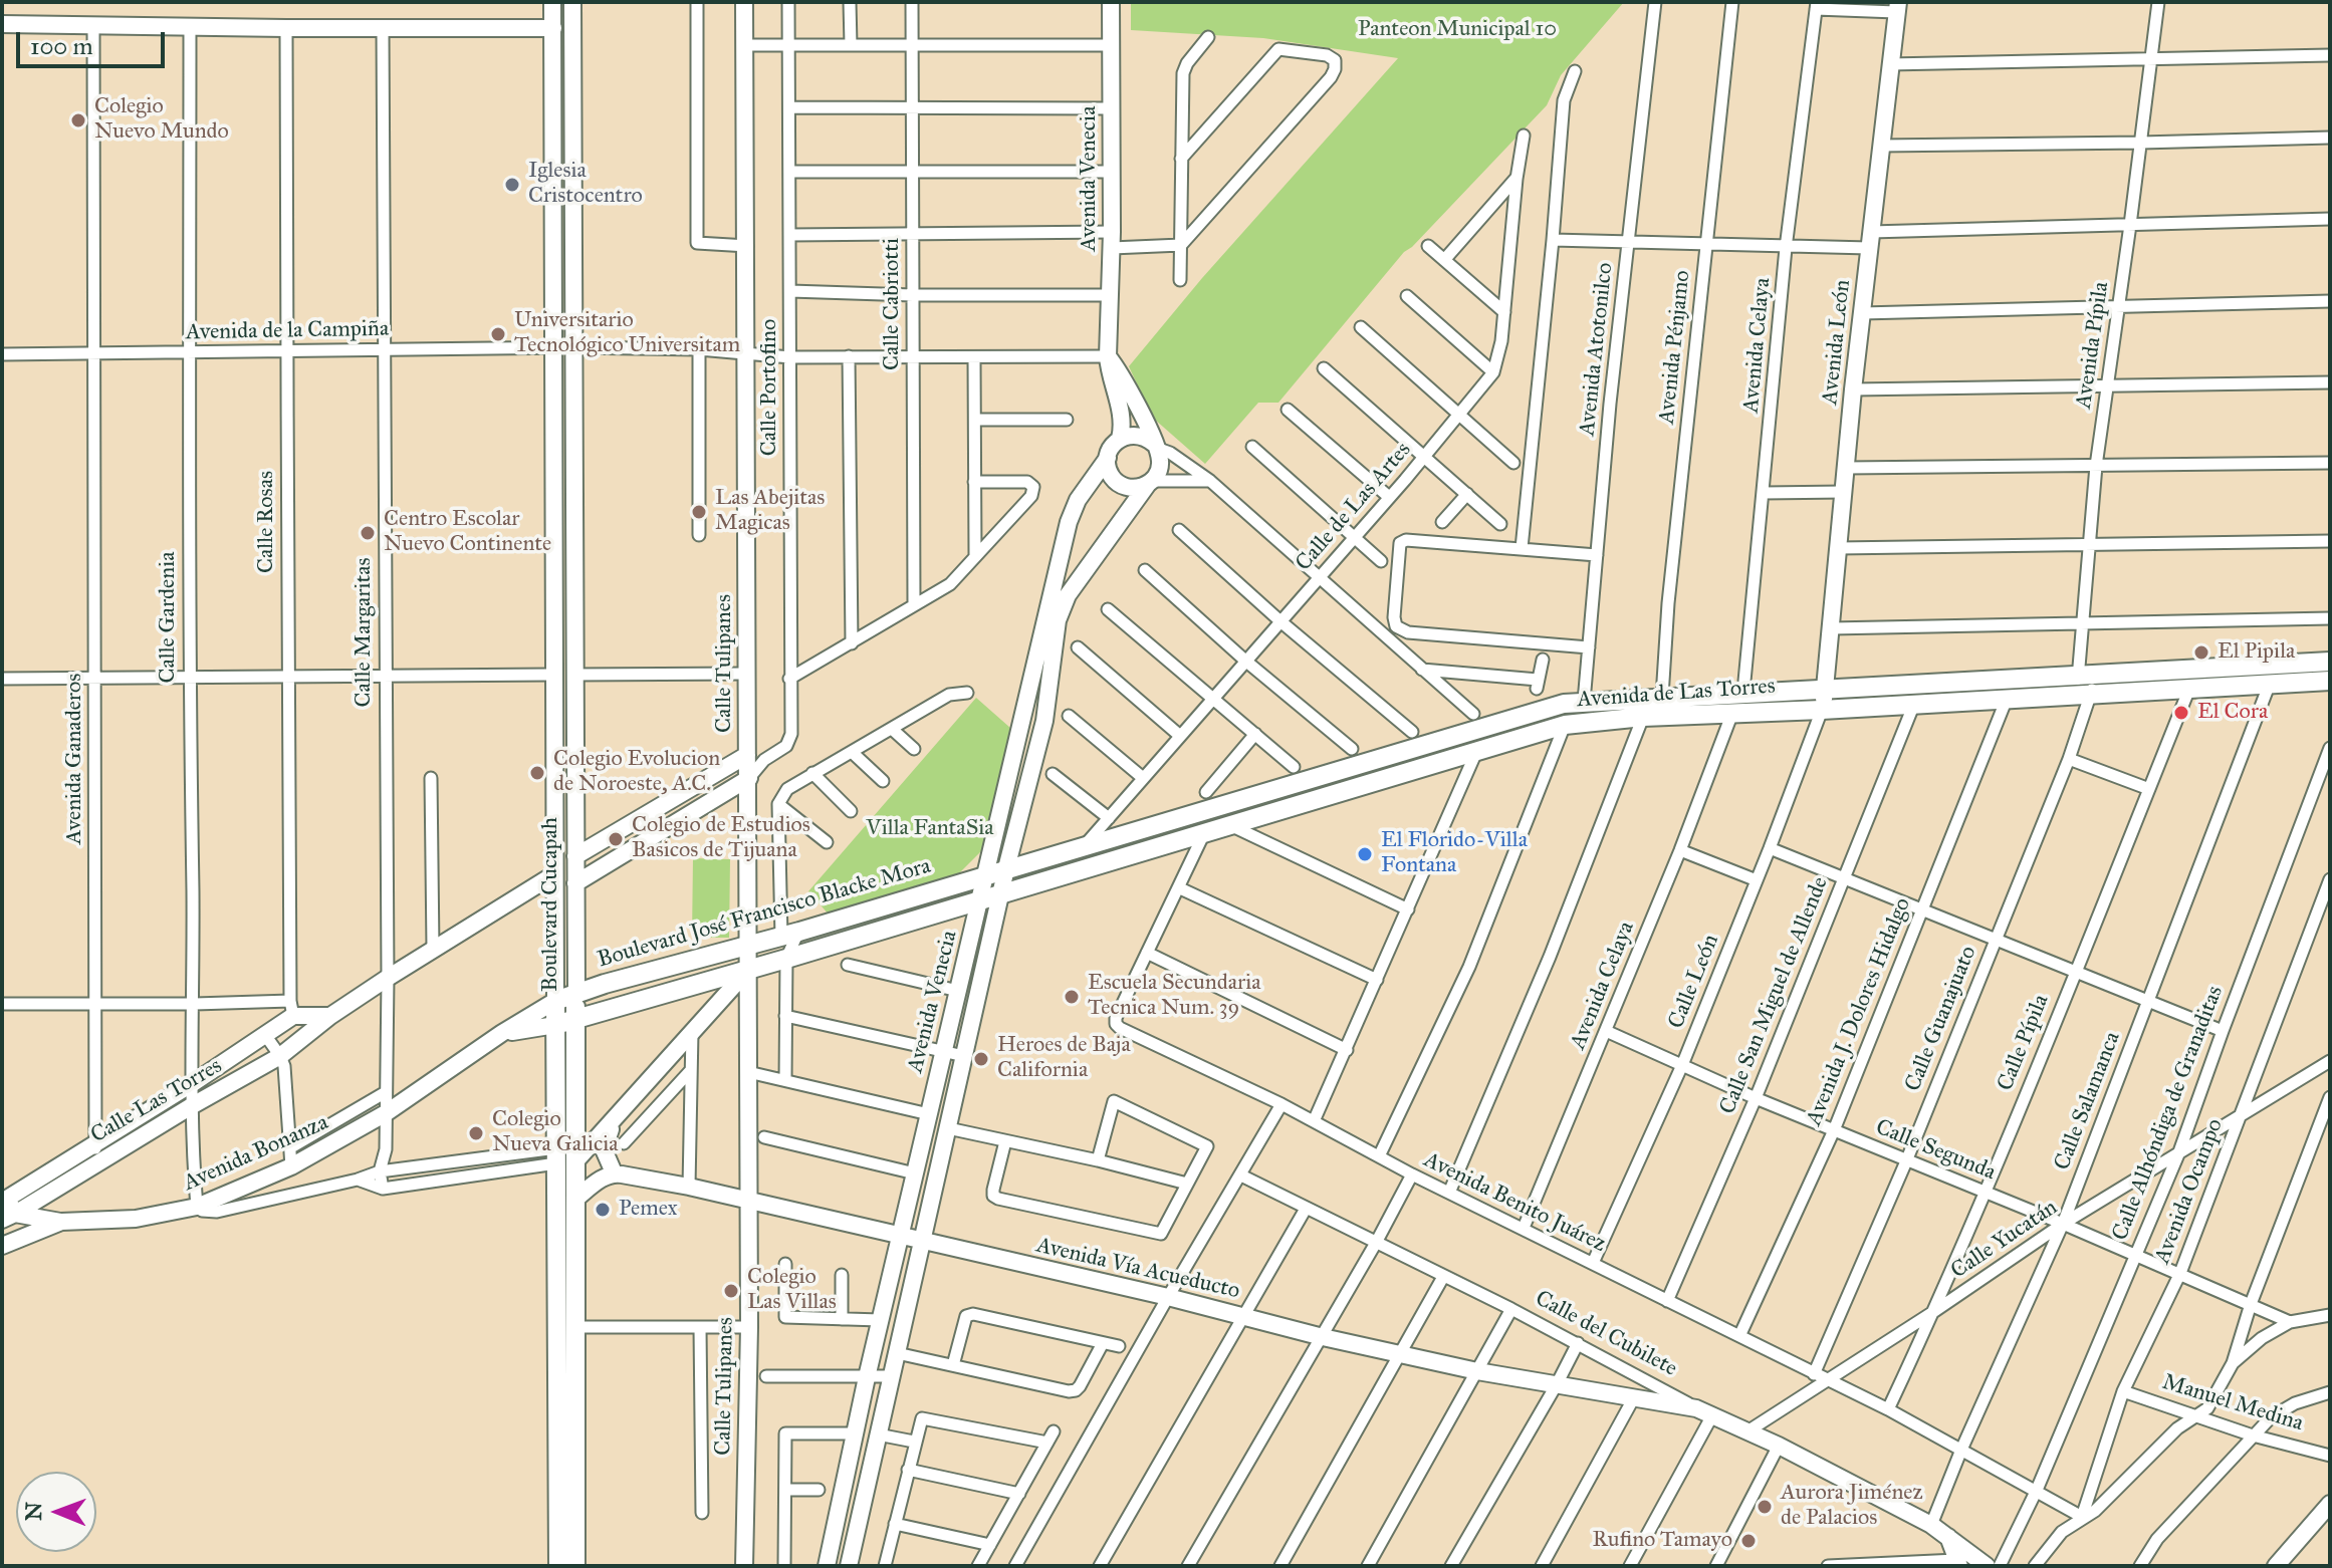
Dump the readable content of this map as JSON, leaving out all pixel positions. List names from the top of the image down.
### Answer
{
  "streets": {
    "main road": ["Avenida de Las Torres", "Boulevard Cucapah", "Boulevard José Francisco Blacke Mora"],
    "street": [
      "Avenida Venecia",
      "Calle Cabriotti",
      "Avenida de la Campiña",
      "Avenida León",
      "Avenida Celaya",
      "Avenida Pípila",
      "Avenida Pénjamo",
      "Avenida Atotonilco",
      "Calle Portofino",
      "Calle de Las Artes",
      "Calle Rosas",
      "Calle Gardenia",
      "Calle Margaritas",
      "Calle Tulipanes",
      "Avenida Ganaderos",
      "Calle León",
      "Calle San Miguel de Allende",
      "Avenida J. Dolores Hidalgo",
      "Calle Guanajuato",
      "Calle Pípila",
      "Calle Las Torres",
      "Calle Salamanca",
      "Calle Alhóndiga de Granaditas",
      "Calle Segunda",
      "Avenida Bonanza",
      "Avenida Ocampo",
      "Avenida Benito Juárez",
      "Calle Yucatán",
      "Avenida Vía Acueducto",
      "Calle del Cubilete",
      "Manuel Medina"
    ]
  },
  "crossings": [
    ["Avenida Venecia", "Avenida de la Campiña"],
    ["Avenida Venecia", "Avenida de Las Torres"],
    ["Avenida Venecia", "Boulevard José Francisco Blacke Mora"],
    ["Avenida Venecia", "Avenida Vía Acueducto"],
    ["Calle Cabriotti", "Avenida de la Campiña"],
    ["Avenida de la Campiña", "Calle Portofino"],
    ["Avenida de la Campiña", "Calle Rosas"],
    ["Avenida de la Campiña", "Calle Gardenia"],
    ["Avenida de la Campiña", "Calle Margaritas"],
    ["Avenida de la Campiña", "Calle Tulipanes"],
    ["Avenida de la Campiña", "Avenida Ganaderos"],
    ["Avenida de la Campiña", "Boulevard Cucapah"],
    ["Avenida León", "Avenida de Las Torres"],
    ["Avenida León", "Calle León"],
    ["Avenida Celaya", "Avenida de Las Torres"],
    ["Avenida Celaya", "Calle Segunda"],
    ["Avenida Celaya", "Avenida Benito Juárez"],
    ["Avenida Pípila", "Avenida de Las Torres"],
    ["Avenida Pípila", "Calle Guanajuato"],
    ["Avenida Pénjamo", "Avenida de Las Torres"],
    ["Avenida Atotonilco", "Avenida de Las Torres"],
    ["Calle Portofino", "Calle Tulipanes"],
    ["Calle de Las Artes", "Avenida de Las Torres"],
    ["Calle Rosas", "Calle Las Torres"],
    ["Calle Gardenia", "Calle Las Torres"],
    ["Calle Gardenia", "Avenida Bonanza"],
    ["Calle Margaritas", "Calle Las Torres"],
    ["Calle Margaritas", "Avenida Bonanza"],
    ["Calle Tulipanes", "Boulevard José Francisco Blacke Mora"],
    ["Calle Tulipanes", "Avenida Vía Acueducto"],
    ["Avenida de Las Torres", "Boulevard José Francisco Blacke Mora"],
    ["Avenida de Las Torres", "Calle León"],
    ["Avenida de Las Torres", "Calle San Miguel de Allende"],
    ["Avenida de Las Torres", "Avenida J. Dolores Hidalgo"],
    ["Avenida de Las Torres", "Calle Guanajuato"],
    ["Avenida de Las Torres", "Calle Pípila"],
    ["Avenida de Las Torres", "Calle Salamanca"],
    ["Avenida de Las Torres", "Avenida Benito Juárez"],
    ["Avenida Ganaderos", "Calle Las Torres"],
    ["Boulevard Cucapah", "Boulevard José Francisco Blacke Mora"],
    ["Boulevard Cucapah", "Calle Las Torres"],
    ["Boulevard Cucapah", "Avenida Bonanza"],
    ["Boulevard José Francisco Blacke Mora", "Avenida Bonanza"],
    ["Calle León", "Calle Segunda"],
    ["Calle León", "Avenida Benito Juárez"],
    ["Calle San Miguel de Allende", "Calle Segunda"],
    ["Calle San Miguel de Allende", "Avenida Benito Juárez"],
    ["Avenida J. Dolores Hidalgo", "Calle Segunda"],
    ["Avenida J. Dolores Hidalgo", "Avenida Benito Juárez"],
    ["Calle Guanajuato", "Calle Segunda"],
    ["Calle Guanajuato", "Avenida Benito Juárez"],
    ["Calle Pípila", "Calle Segunda"],
    ["Calle Pípila", "Avenida Benito Juárez"],
    ["Calle Pípila", "Calle Yucatán"],
    ["Calle Salamanca", "Calle Segunda"],
    ["Calle Salamanca", "Avenida Benito Juárez"],
    ["Calle Salamanca", "Calle Yucatán"],
    ["Calle Salamanca", "Calle del Cubilete"],
    ["Calle Alhóndiga de Granaditas", "Calle Segunda"],
    ["Calle Alhóndiga de Granaditas", "Avenida Benito Juárez"],
    ["Calle Alhóndiga de Granaditas", "Calle Yucatán"],
    ["Calle Segunda", "Avenida Ocampo"],
    ["Calle Segunda", "Calle Yucatán"],
    ["Avenida Ocampo", "Avenida Benito Juárez"],
    ["Avenida Ocampo", "Calle Yucatán"],
    ["Avenida Ocampo", "Manuel Medina"],
    ["Avenida Benito Juárez", "Calle Yucatán"],
    ["Calle Yucatán", "Calle del Cubilete"],
    ["Avenida Vía Acueducto", "Calle del Cubilete"]
  ],
  "parks": ["Panteon Municipal 10", "Villa FantaSia"],
  "places": [
    "Colegio Nuevo Mundo",
    "Iglesia Cristocentro",
    "Universitario Tecnológico Universitam",
    "Las Abejitas Magicas",
    "Centro Escolar Nuevo Continente",
    "El Pipila",
    "El Cora",
    "Colegio Evolucion de Noroeste, A.C.",
    "Colegio de Estudios Basicos de Tijuana",
    "El Florido-Villa Fontana",
    "Escuela Secundaria Tecnica Num. 39",
    "Heroes de Baja California",
    "Colegio Nueva Galicia",
    "Pemex",
    "Colegio Las Villas",
    "Aurora Jiménez de Palacios",
    "Rufino Tamayo"
  ],
  "scale_bar": "100 m",
  "north": "left"
}
